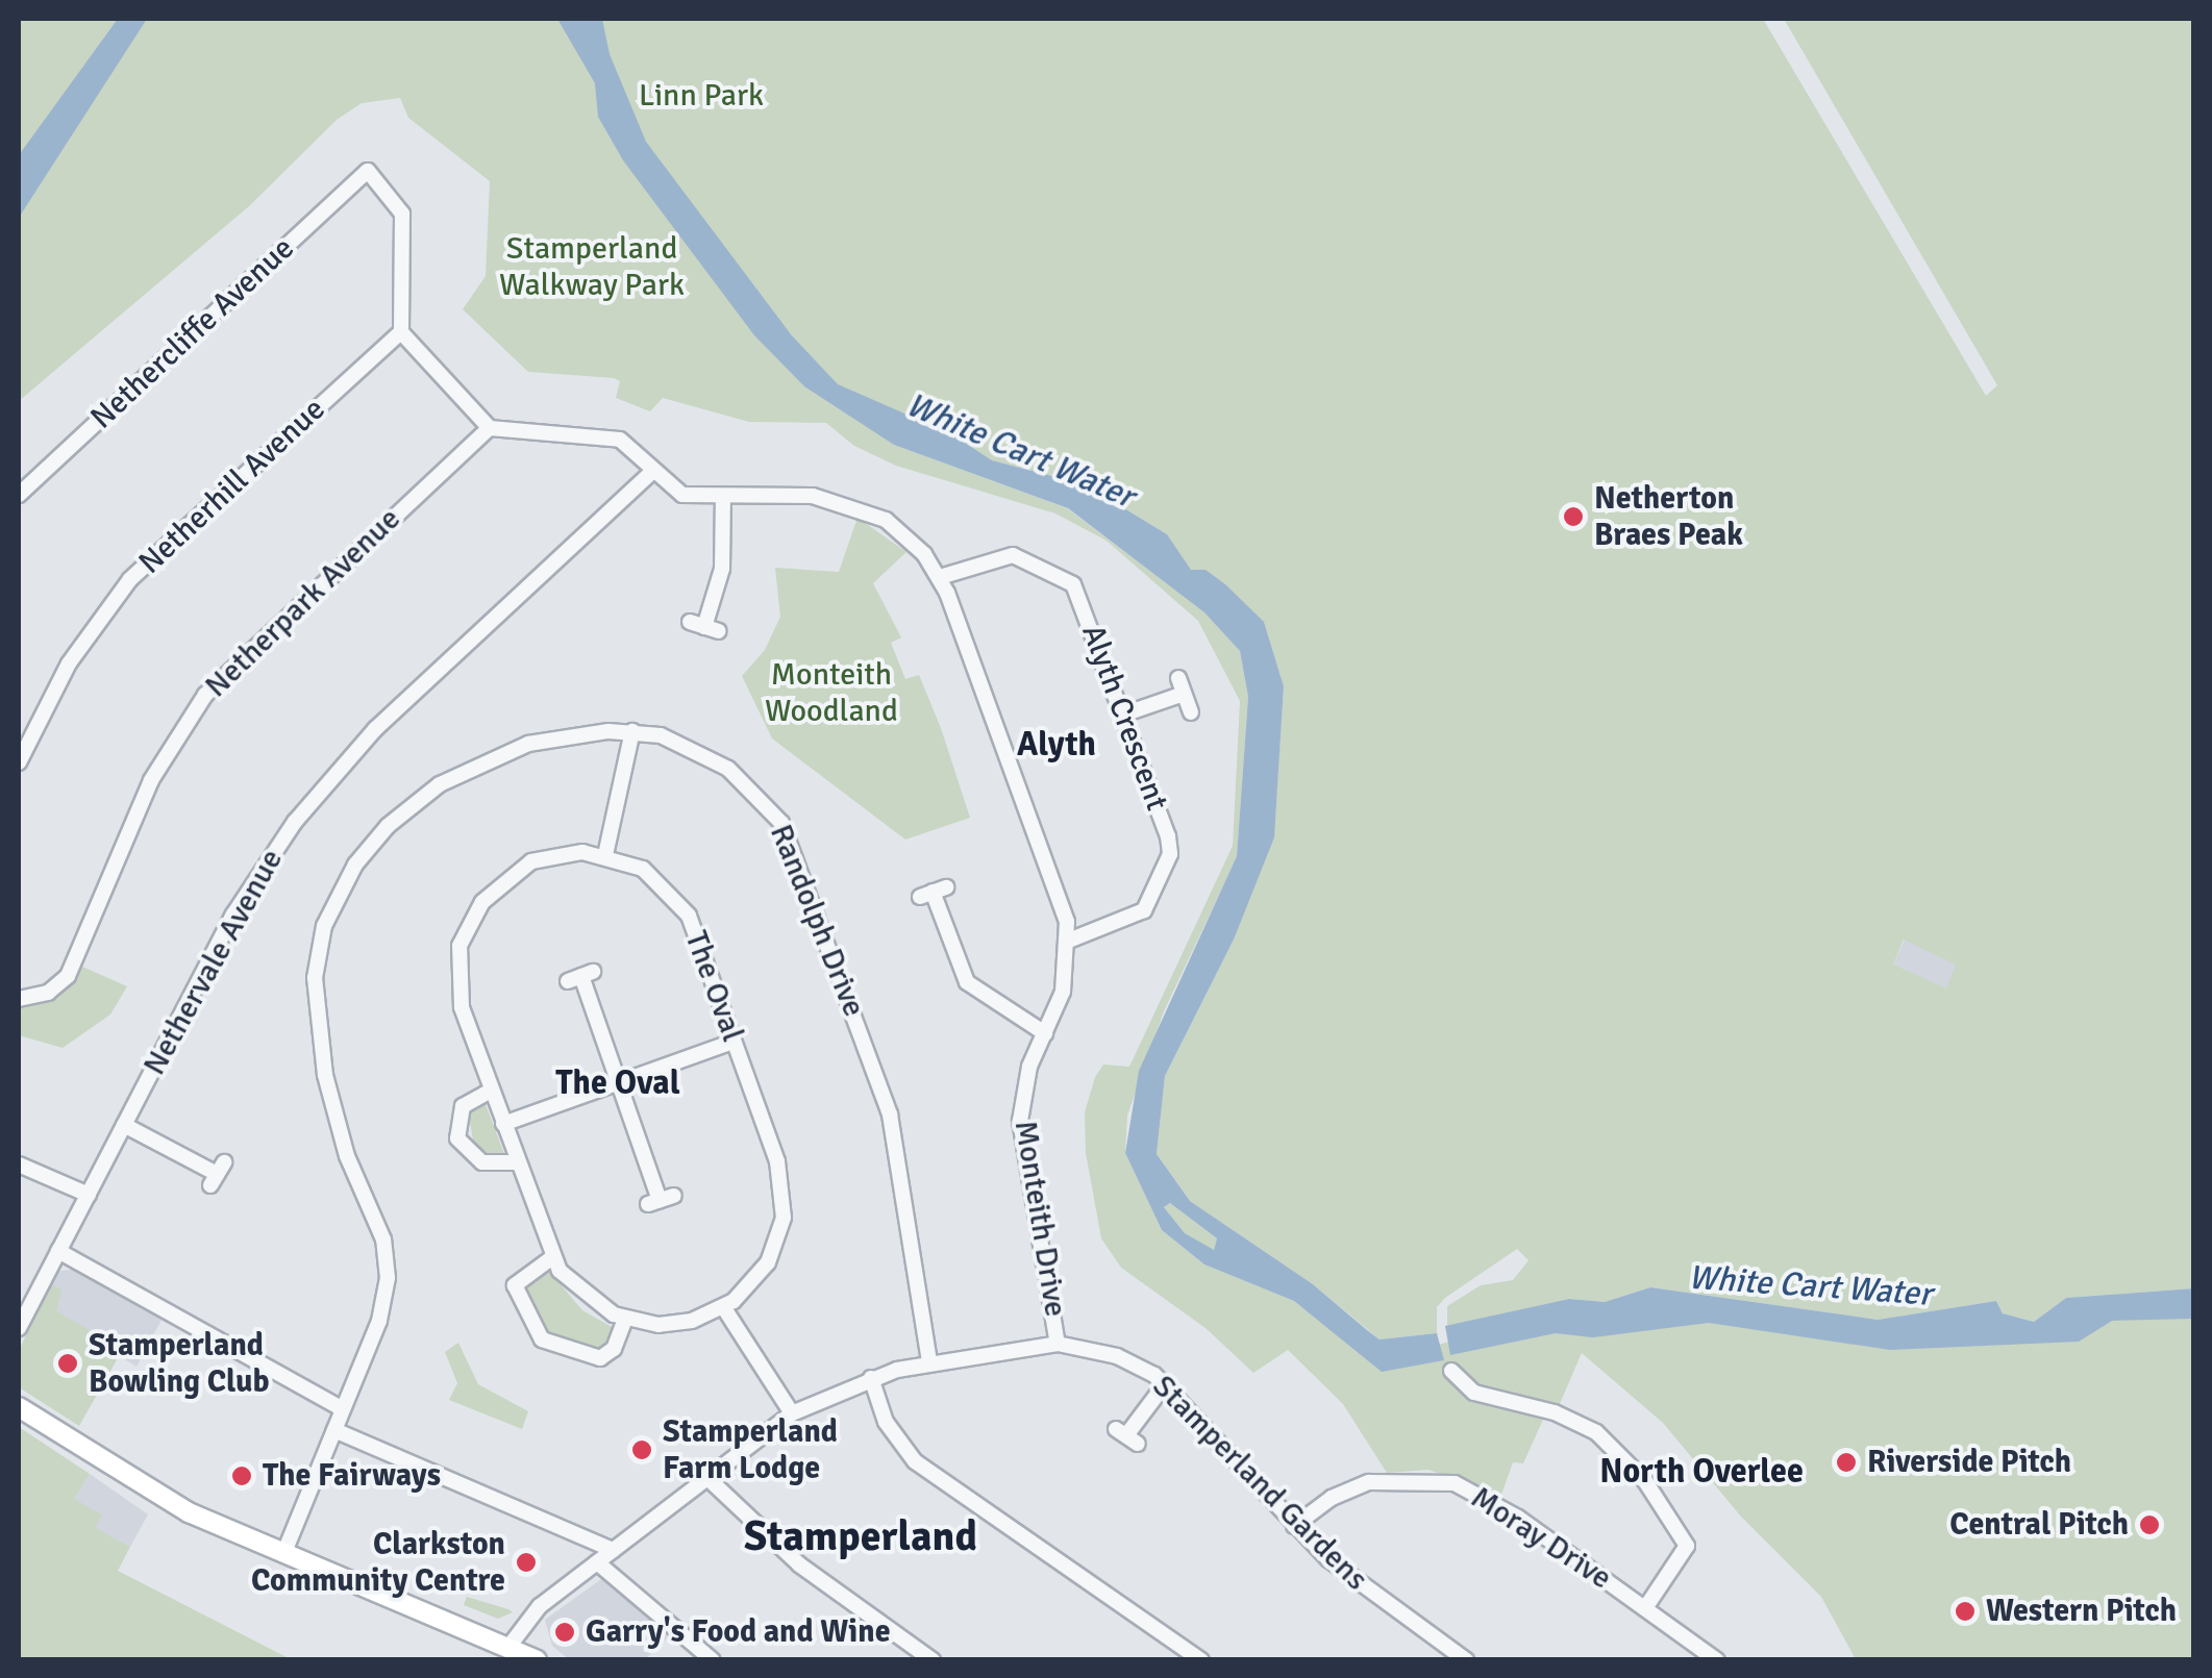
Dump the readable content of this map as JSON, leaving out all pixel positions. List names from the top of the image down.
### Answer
{
  "streets": {
    "street": [
      "Nethercliffe Avenue",
      "Netherhill Avenue",
      "Netherpark Avenue",
      "Alyth Crescent",
      "Randolph Drive",
      "Nethervale Avenue",
      "The Oval",
      "Monteith Drive",
      "Stamperland Gardens",
      "Moray Drive"
    ]
  },
  "crossings": [
    ["Nethercliffe Avenue", "Netherhill Avenue"],
    ["Netherpark Avenue", "Monteith Drive"],
    ["Alyth Crescent", "Monteith Drive"],
    ["Randolph Drive", "Stamperland Gardens"],
    ["Nethervale Avenue", "Monteith Drive"],
    ["Monteith Drive", "Stamperland Gardens"],
    ["Stamperland Gardens", "Moray Drive"]
  ],
  "districts": [
    "Alyth",
    "The Oval",
    "North Overlee",
    "Stamperland"
  ],
  "water": ["White Cart Water"],
  "parks": ["Linn Park", "Stamperland Walkway Park", "Monteith Woodland"],
  "places": [
    "Netherton Braes Peak",
    "Stamperland Bowling Club",
    "Stamperland Farm Lodge",
    "Riverside Pitch",
    "The Fairways",
    "Central Pitch",
    "Clarkston Community Centre",
    "Western Pitch",
    "Garry's Food and Wine"
  ]
}
